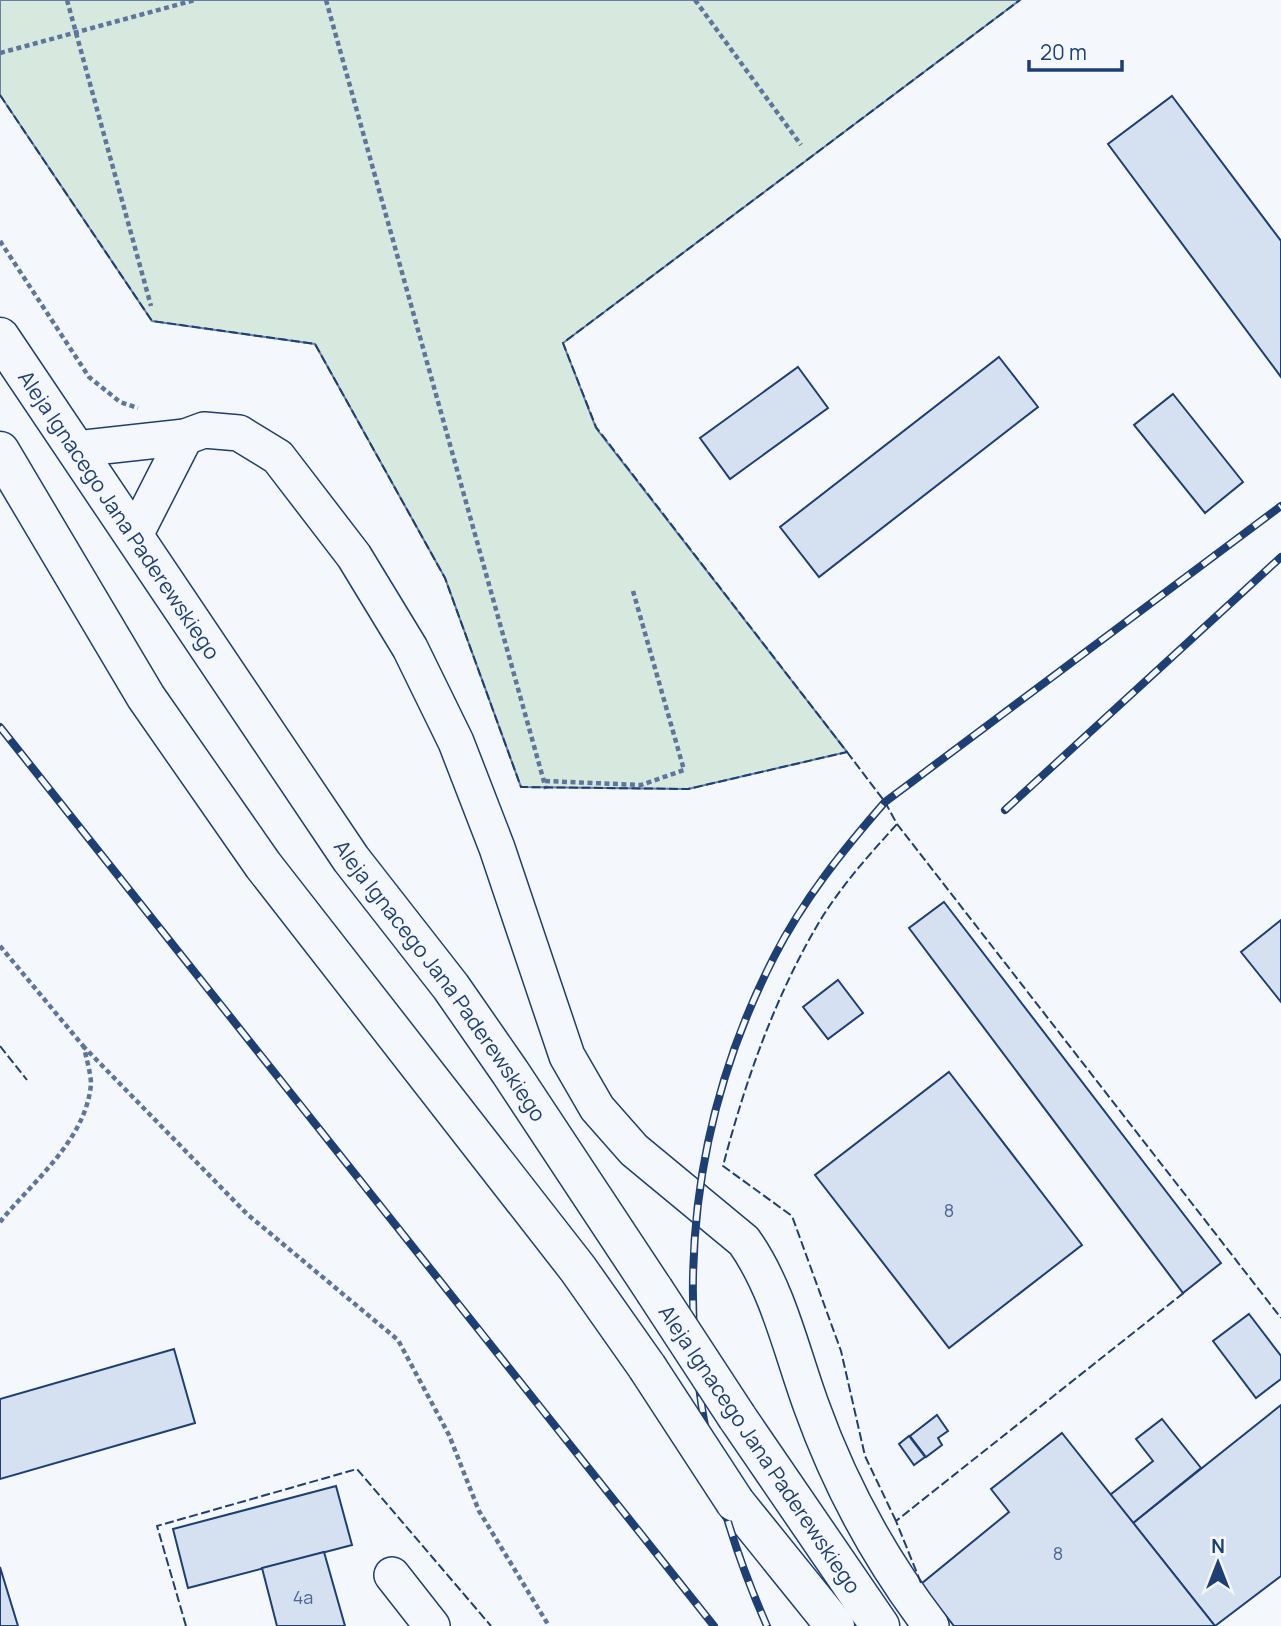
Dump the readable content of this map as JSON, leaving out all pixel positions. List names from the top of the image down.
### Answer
{
  "streets": {
    "main road": ["Aleja Ignacego Jana Paderewskiego"]
  },
  "house_numbers": ["8", "8", "4a"],
  "scale_bar": "20 m",
  "north": "top"
}
